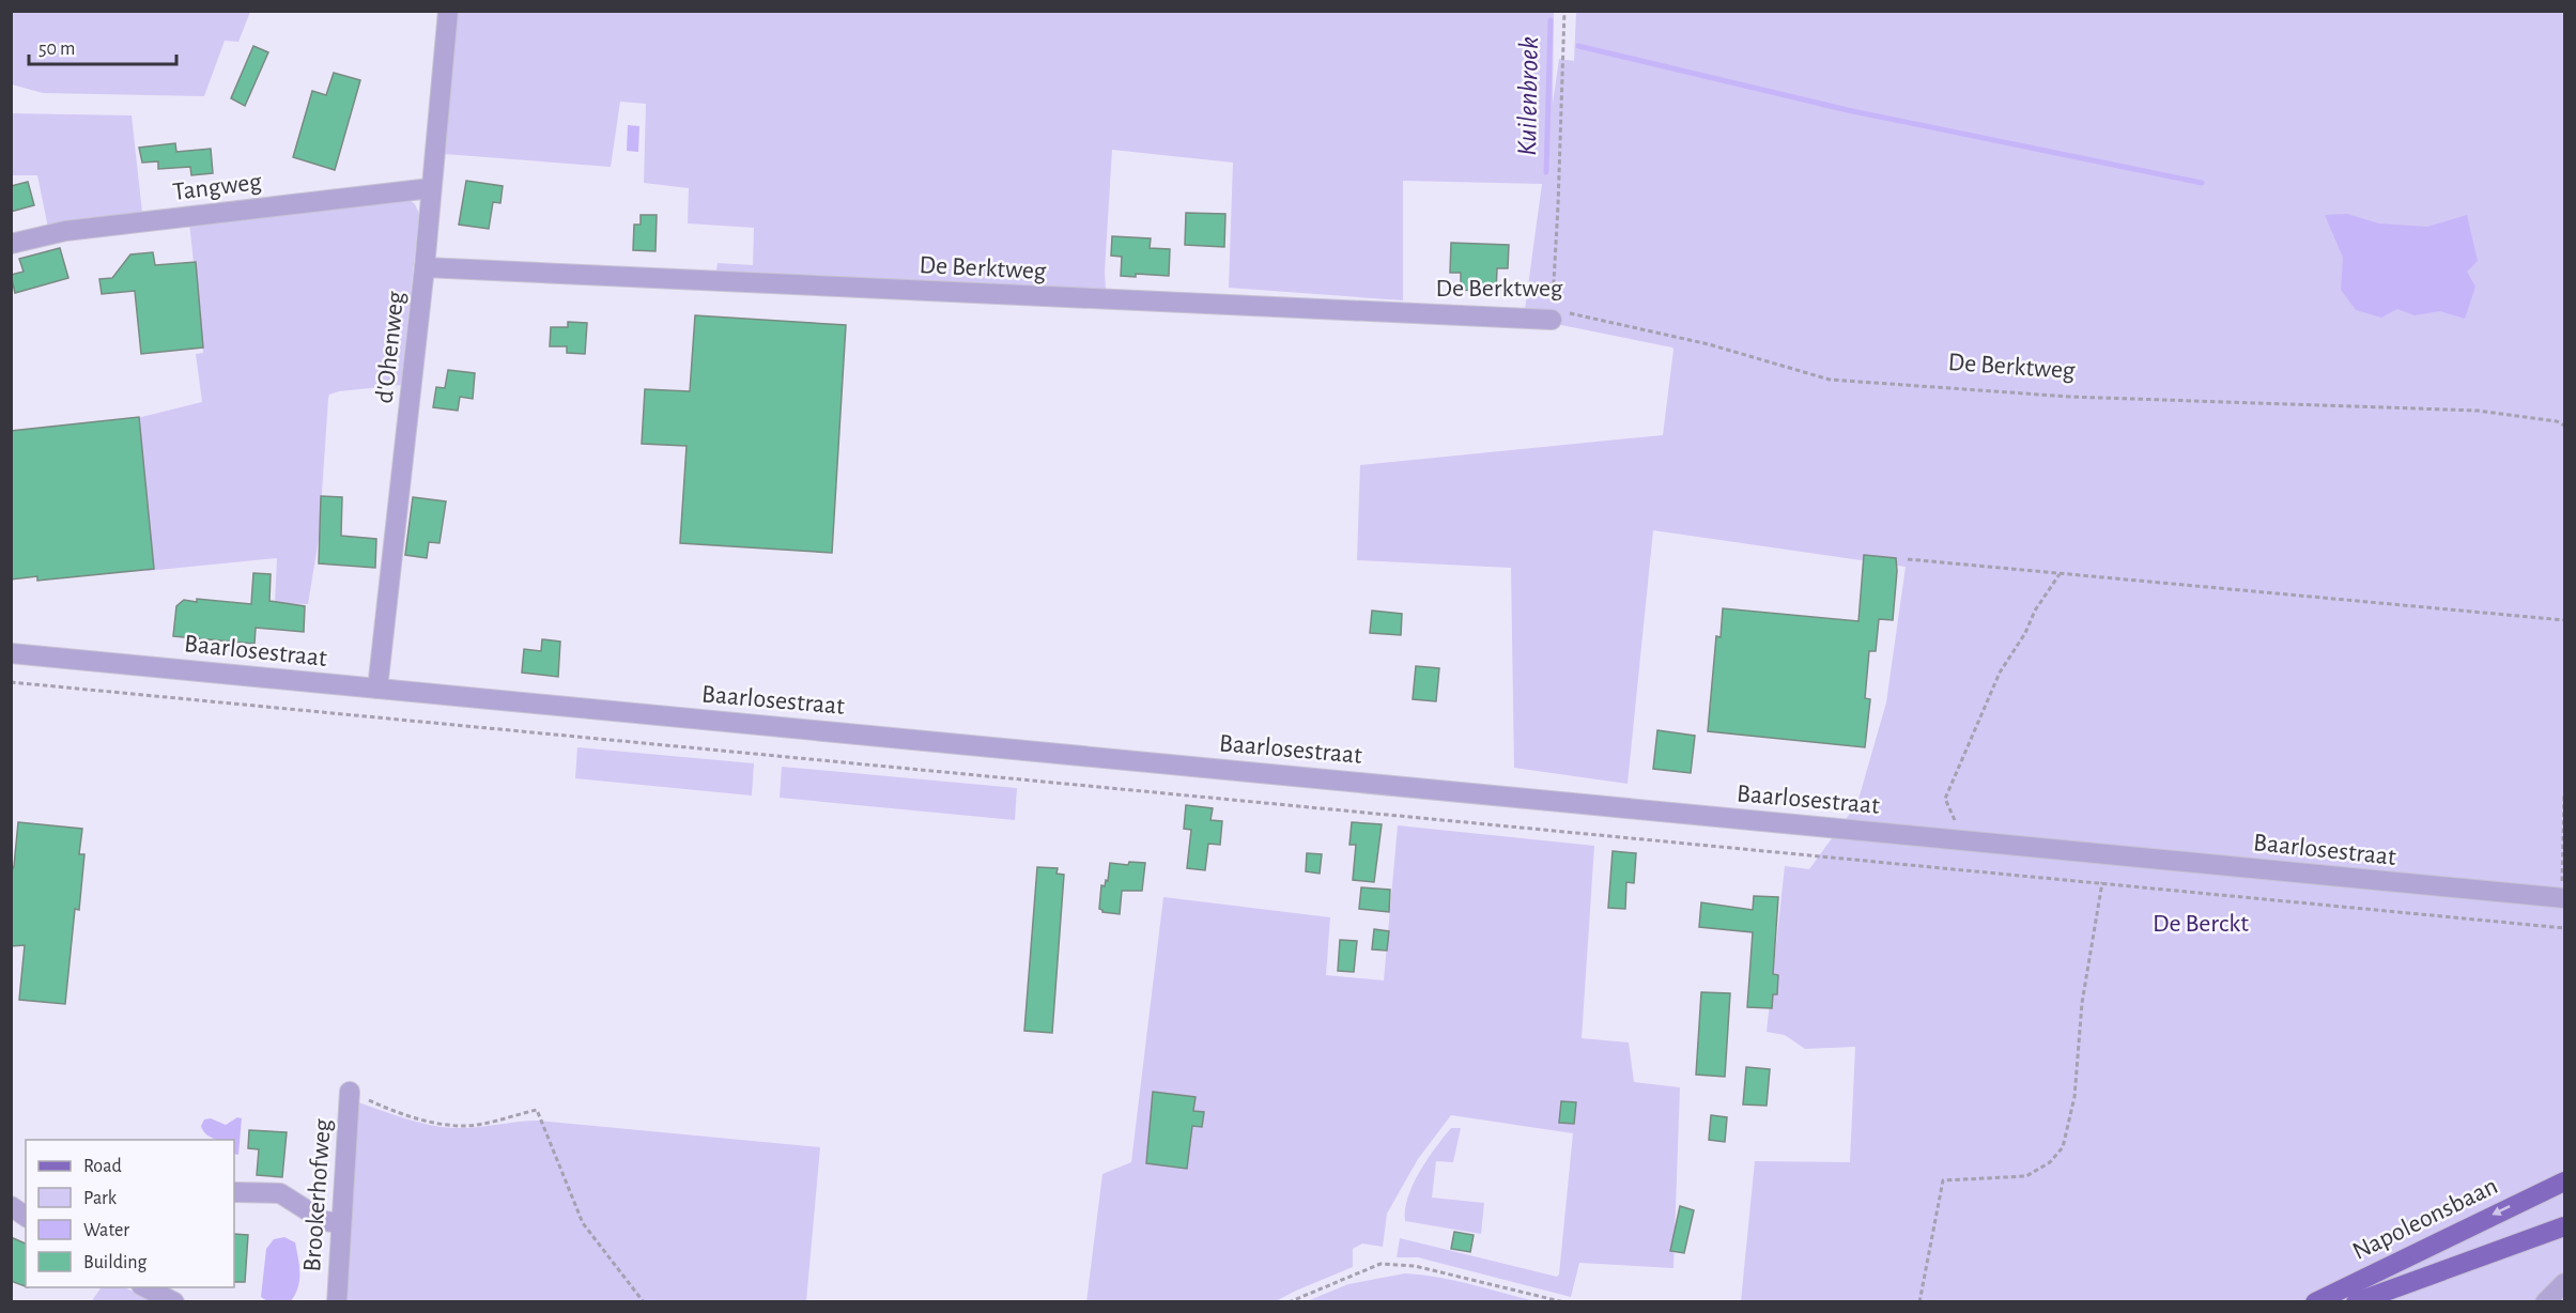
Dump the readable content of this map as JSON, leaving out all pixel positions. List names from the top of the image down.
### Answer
{
  "streets": {
    "main road": ["Napoleonsbaan"],
    "street": [
      "Tangweg",
      "De Berktweg",
      "d'Ohenweg",
      "Baarlosestraat",
      "Brookerhofweg"
    ]
  },
  "crossings": [
    ["Tangweg", "d'Ohenweg"],
    ["De Berktweg", "d'Ohenweg"],
    ["d'Ohenweg", "Baarlosestraat"]
  ],
  "water": ["Kuilenbroek"],
  "parks": ["De Berckt"],
  "legend": [
    "Road",
    "Park",
    "Water",
    "Building"
  ],
  "scale_bar": "50 m"
}
